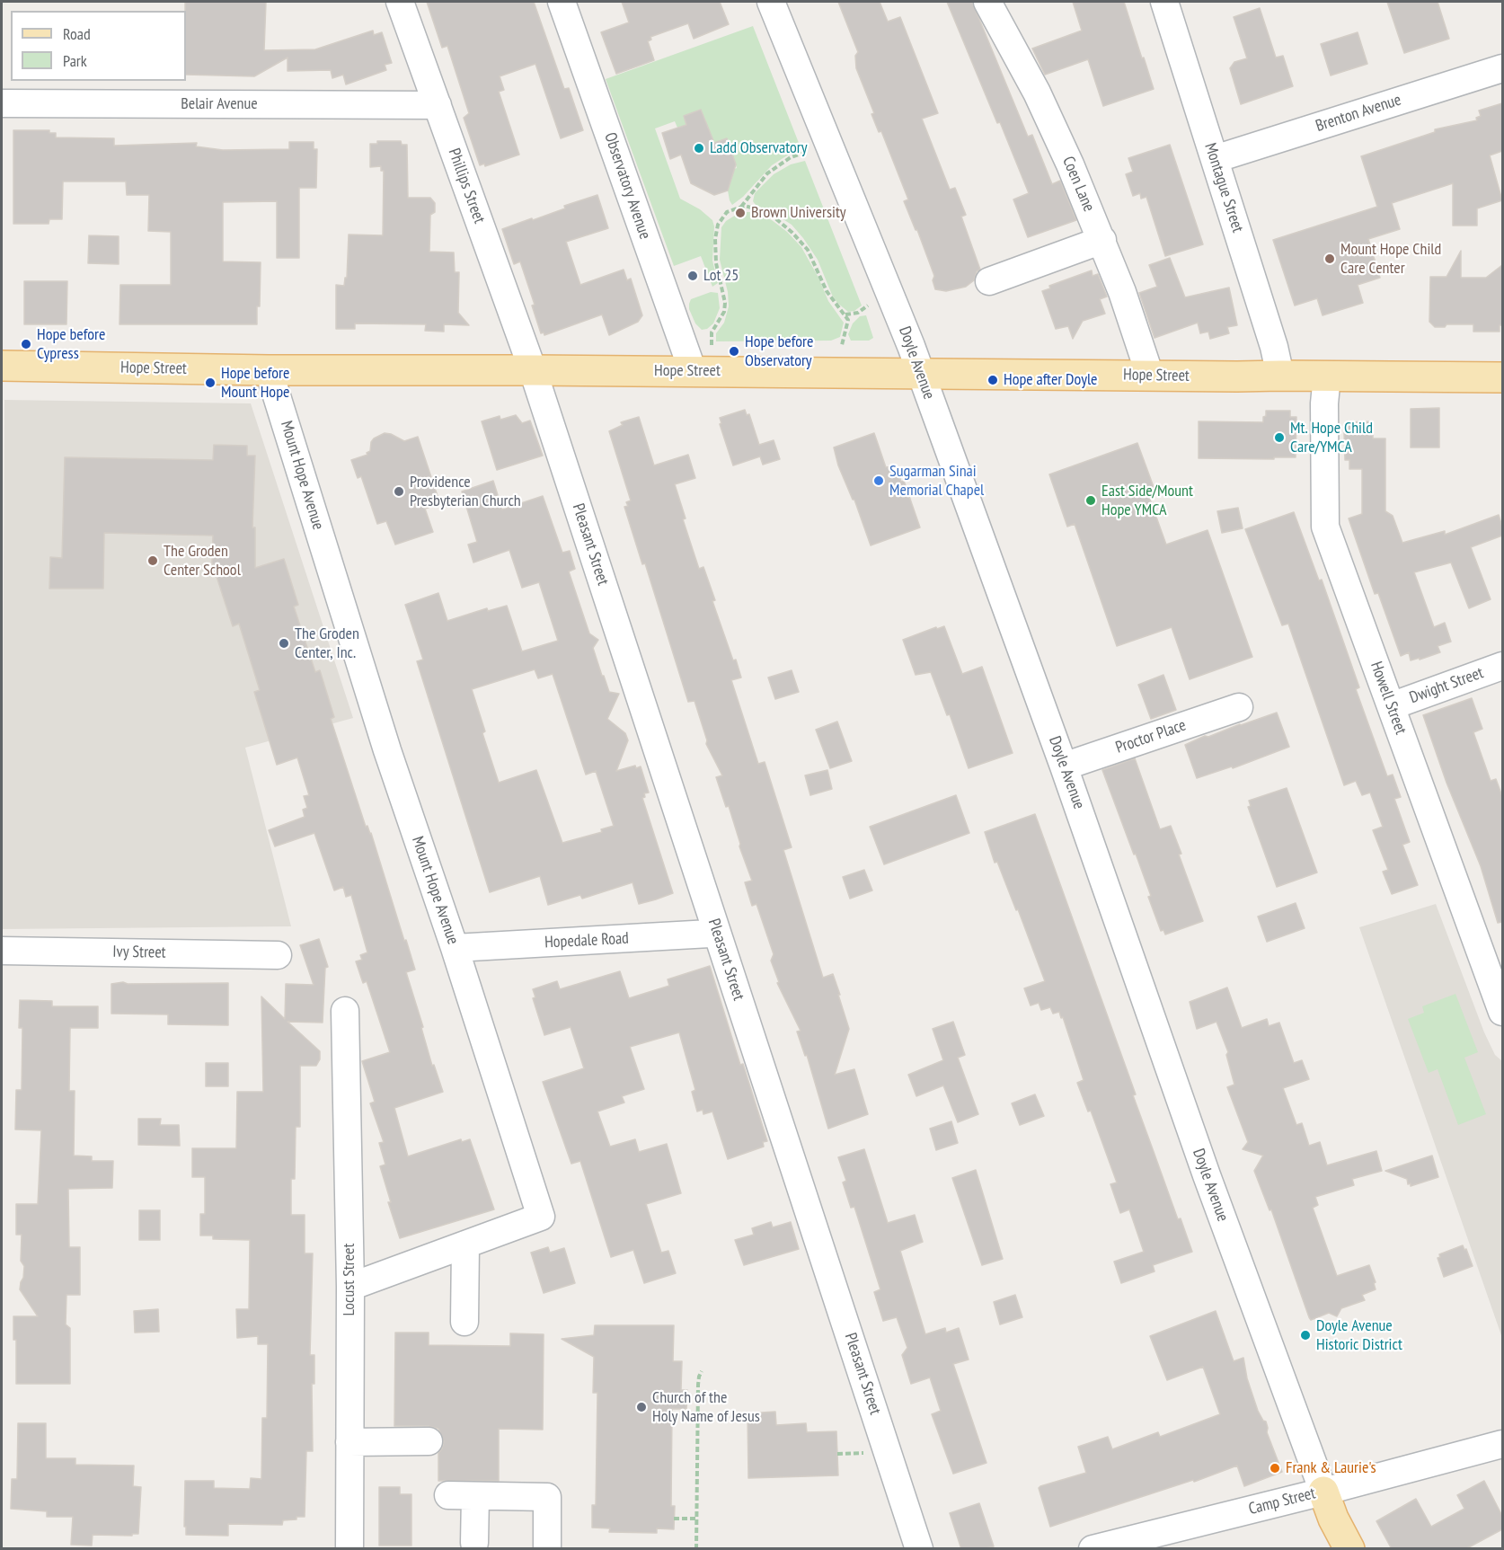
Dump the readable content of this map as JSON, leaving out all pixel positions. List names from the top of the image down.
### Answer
{
  "streets": {
    "main road": ["Doyle Avenue", "Hope Street"],
    "street": [
      "Belair Avenue",
      "Brenton Avenue",
      "Coen Lane",
      "Phillips Street",
      "Observatory Avenue",
      "Montague Street",
      "Mount Hope Avenue",
      "Pleasant Street",
      "Dwight Street",
      "Howell Street",
      "Proctor Place",
      "Hopedale Road",
      "Ivy Street",
      "Locust Street",
      "Camp Street"
    ]
  },
  "crossings": [
    ["Belair Avenue", "Phillips Street"],
    ["Brenton Avenue", "Montague Street"],
    ["Coen Lane", "Hope Street"],
    ["Phillips Street", "Hope Street"],
    ["Phillips Street", "Pleasant Street"],
    ["Observatory Avenue", "Hope Street"],
    ["Montague Street", "Hope Street"],
    ["Doyle Avenue", "Hope Street"],
    ["Doyle Avenue", "Proctor Place"],
    ["Doyle Avenue", "Camp Street"],
    ["Hope Street", "Mount Hope Avenue"],
    ["Hope Street", "Pleasant Street"],
    ["Hope Street", "Howell Street"],
    ["Mount Hope Avenue", "Hopedale Road"],
    ["Mount Hope Avenue", "Locust Street"],
    ["Pleasant Street", "Hopedale Road"],
    ["Dwight Street", "Howell Street"]
  ],
  "places": [
    "Ladd Observatory",
    "Brown University",
    "Mount Hope Child Care Center",
    "Lot 25",
    "Hope before Cypress",
    "Hope before Observatory",
    "Hope after Doyle",
    "Hope before Mount Hope",
    "Mt. Hope Child Care/YMCA",
    "Sugarman Sinai Memorial Chapel",
    "Providence Presbyterian Church",
    "East Side/Mount Hope YMCA",
    "The Groden Center School",
    "The Groden Center, Inc.",
    "Doyle Avenue Historic District",
    "Church of the Holy Name of Jesus",
    "Frank & Laurie's"
  ],
  "legend": ["Road", "Park"]
}
